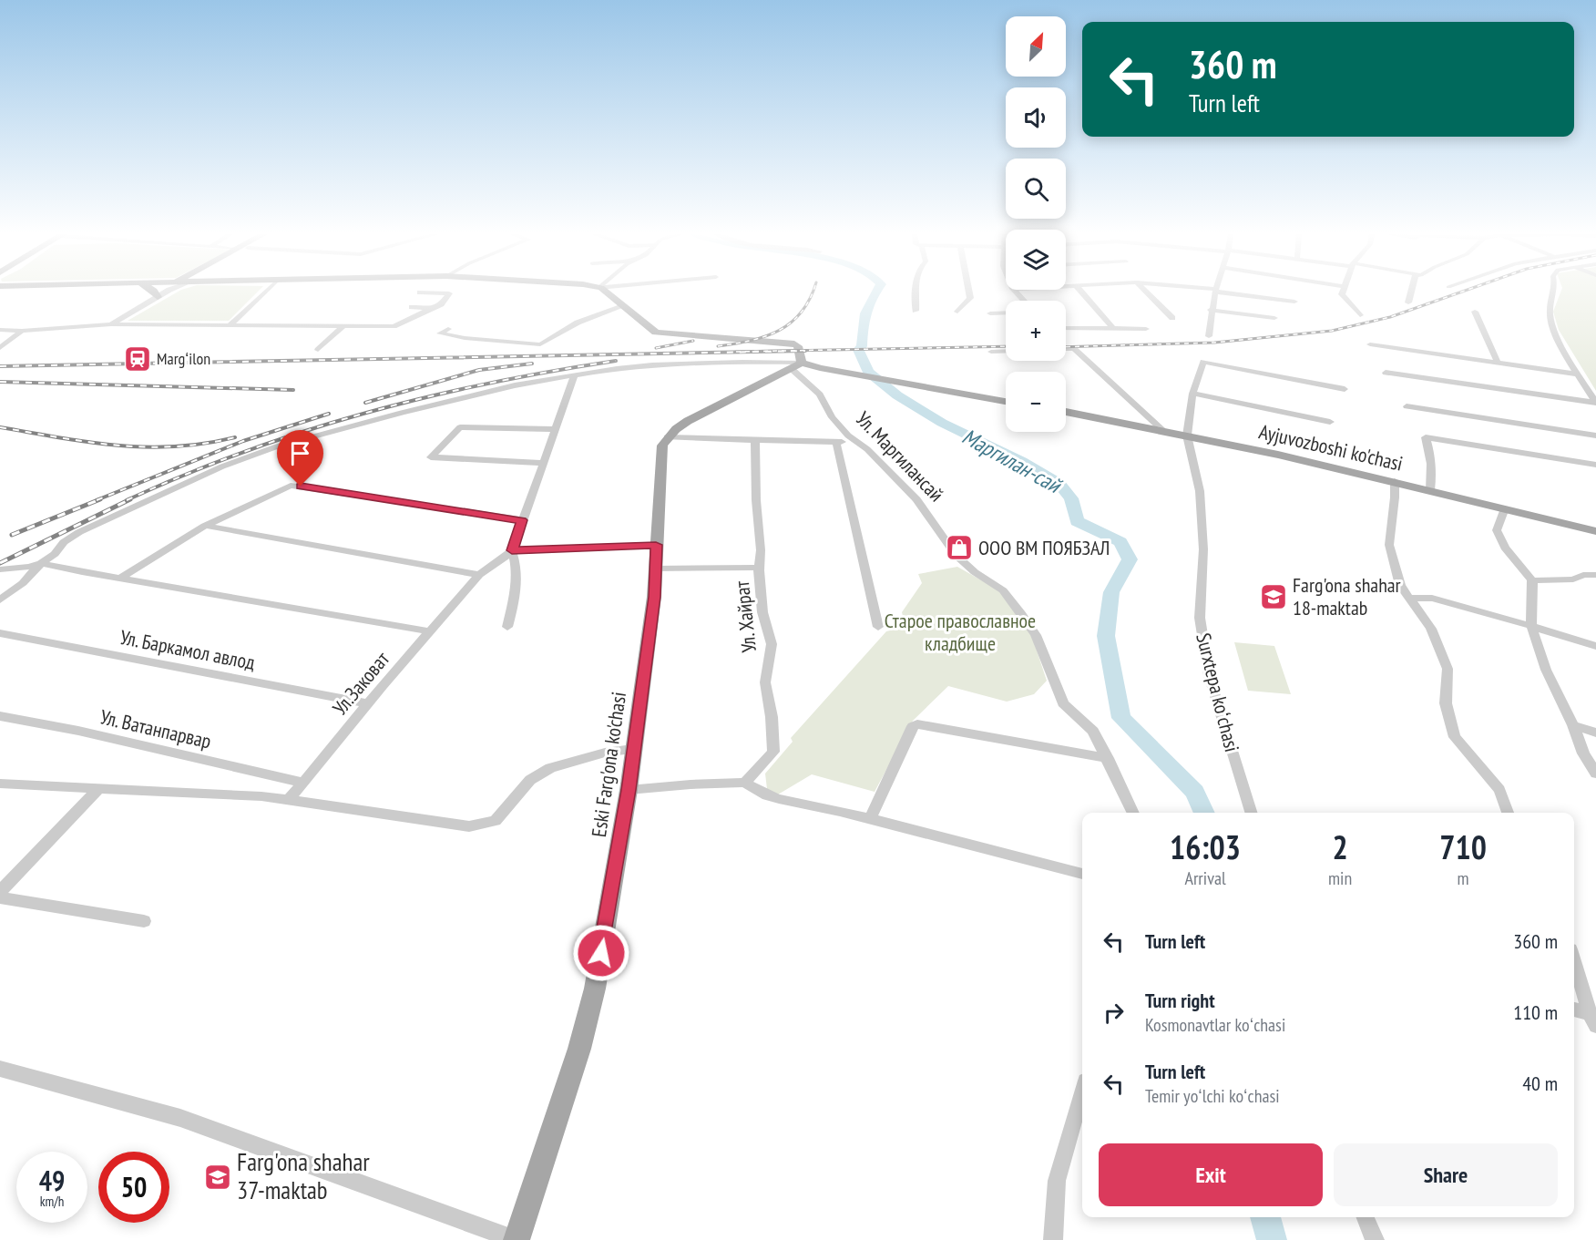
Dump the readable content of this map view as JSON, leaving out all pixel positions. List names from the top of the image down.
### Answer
{
  "streets": {
    "main road": ["Ayjuvozboshi ko'chasi", "Eski Farg'ona ko'chasi"],
    "street": [
      "Ул. Маргилансай",
      "Ул. Хайрат",
      "Ул. Баркамол авлод",
      "Ул.Заковат",
      "Surxtepa koʻchasi",
      "Ул. Ватанпарвар"
    ]
  },
  "crossings": [
    ["Ayjuvozboshi ko'chasi", "Surxtepa koʻchasi"],
    ["Ул. Баркамол авлод", "Ул.Заковат"],
    ["Ул.Заковат", "Ул. Ватанпарвар"]
  ],
  "water": ["Маргилан-сай"],
  "parks": ["Старое православное кладбище"],
  "places": {
    "station": ["Margʻilon"],
    "shop": ["ООО ВМ ПОЯБЗАЛ"],
    "school or university": ["Farg'ona shahar 18-maktab", "Farg'ona shahar 37-maktab"]
  },
  "north": "top right",
  "page": {
    "map_buttons": ["+", "−"],
    "turn": ["360 m", "Turn left"],
    "eta": [
      "16:03",
      "Arrival",
      "2",
      "min",
      "710",
      "m"
    ],
    "list": [
      {
        "name": "Turn left",
        "value": "360 m"
      },
      {
        "name": "Turn right",
        "note": "Kosmonavtlar koʻchasi",
        "value": "110 m"
      },
      {
        "name": "Turn left",
        "note": "Temir yoʻlchi koʻchasi",
        "value": "40 m"
      }
    ],
    "buttons": ["Exit", "Share"],
    "speed": "49 km/h",
    "limit": "50"
  }
}
